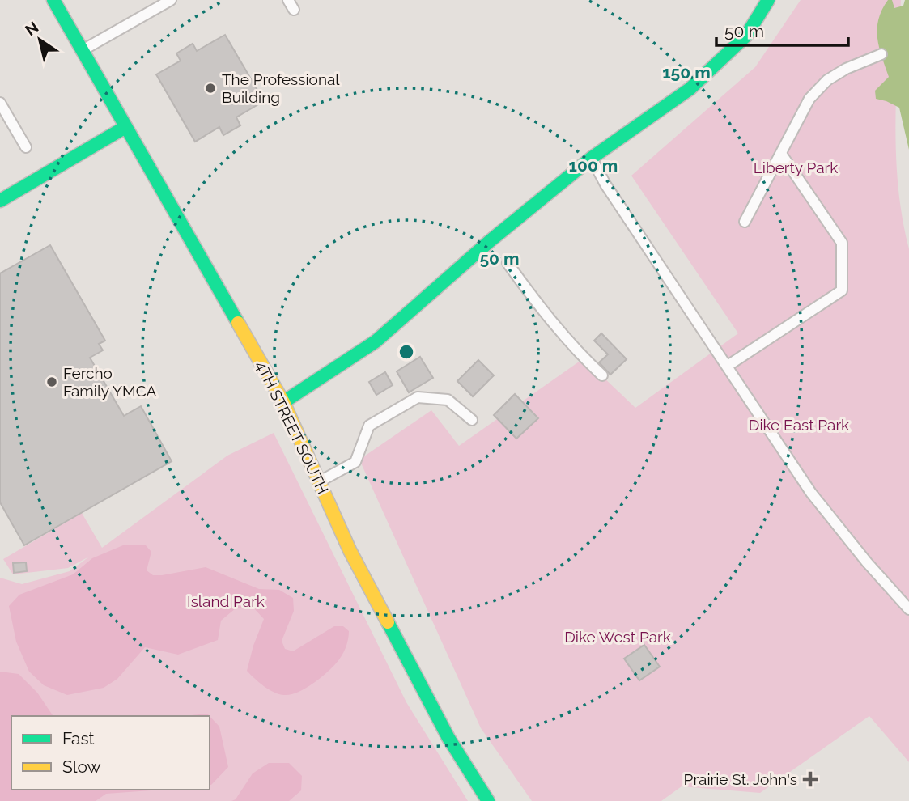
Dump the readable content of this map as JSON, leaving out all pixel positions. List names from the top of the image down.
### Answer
{
  "streets": {
    "street": ["4TH STREET SOUTH"]
  },
  "parks": [
    "Liberty Park",
    "Dike East Park",
    "Island Park",
    "Dike West Park"
  ],
  "places": {
    "other": ["The Professional Building", "Fercho Family YMCA"],
    "health": ["Prairie St. John's"]
  },
  "legend": ["Fast", "Slow"],
  "scale_bar": "50 m",
  "north": "top left",
  "rings": ["150 m", "100 m", "50 m"]
}
